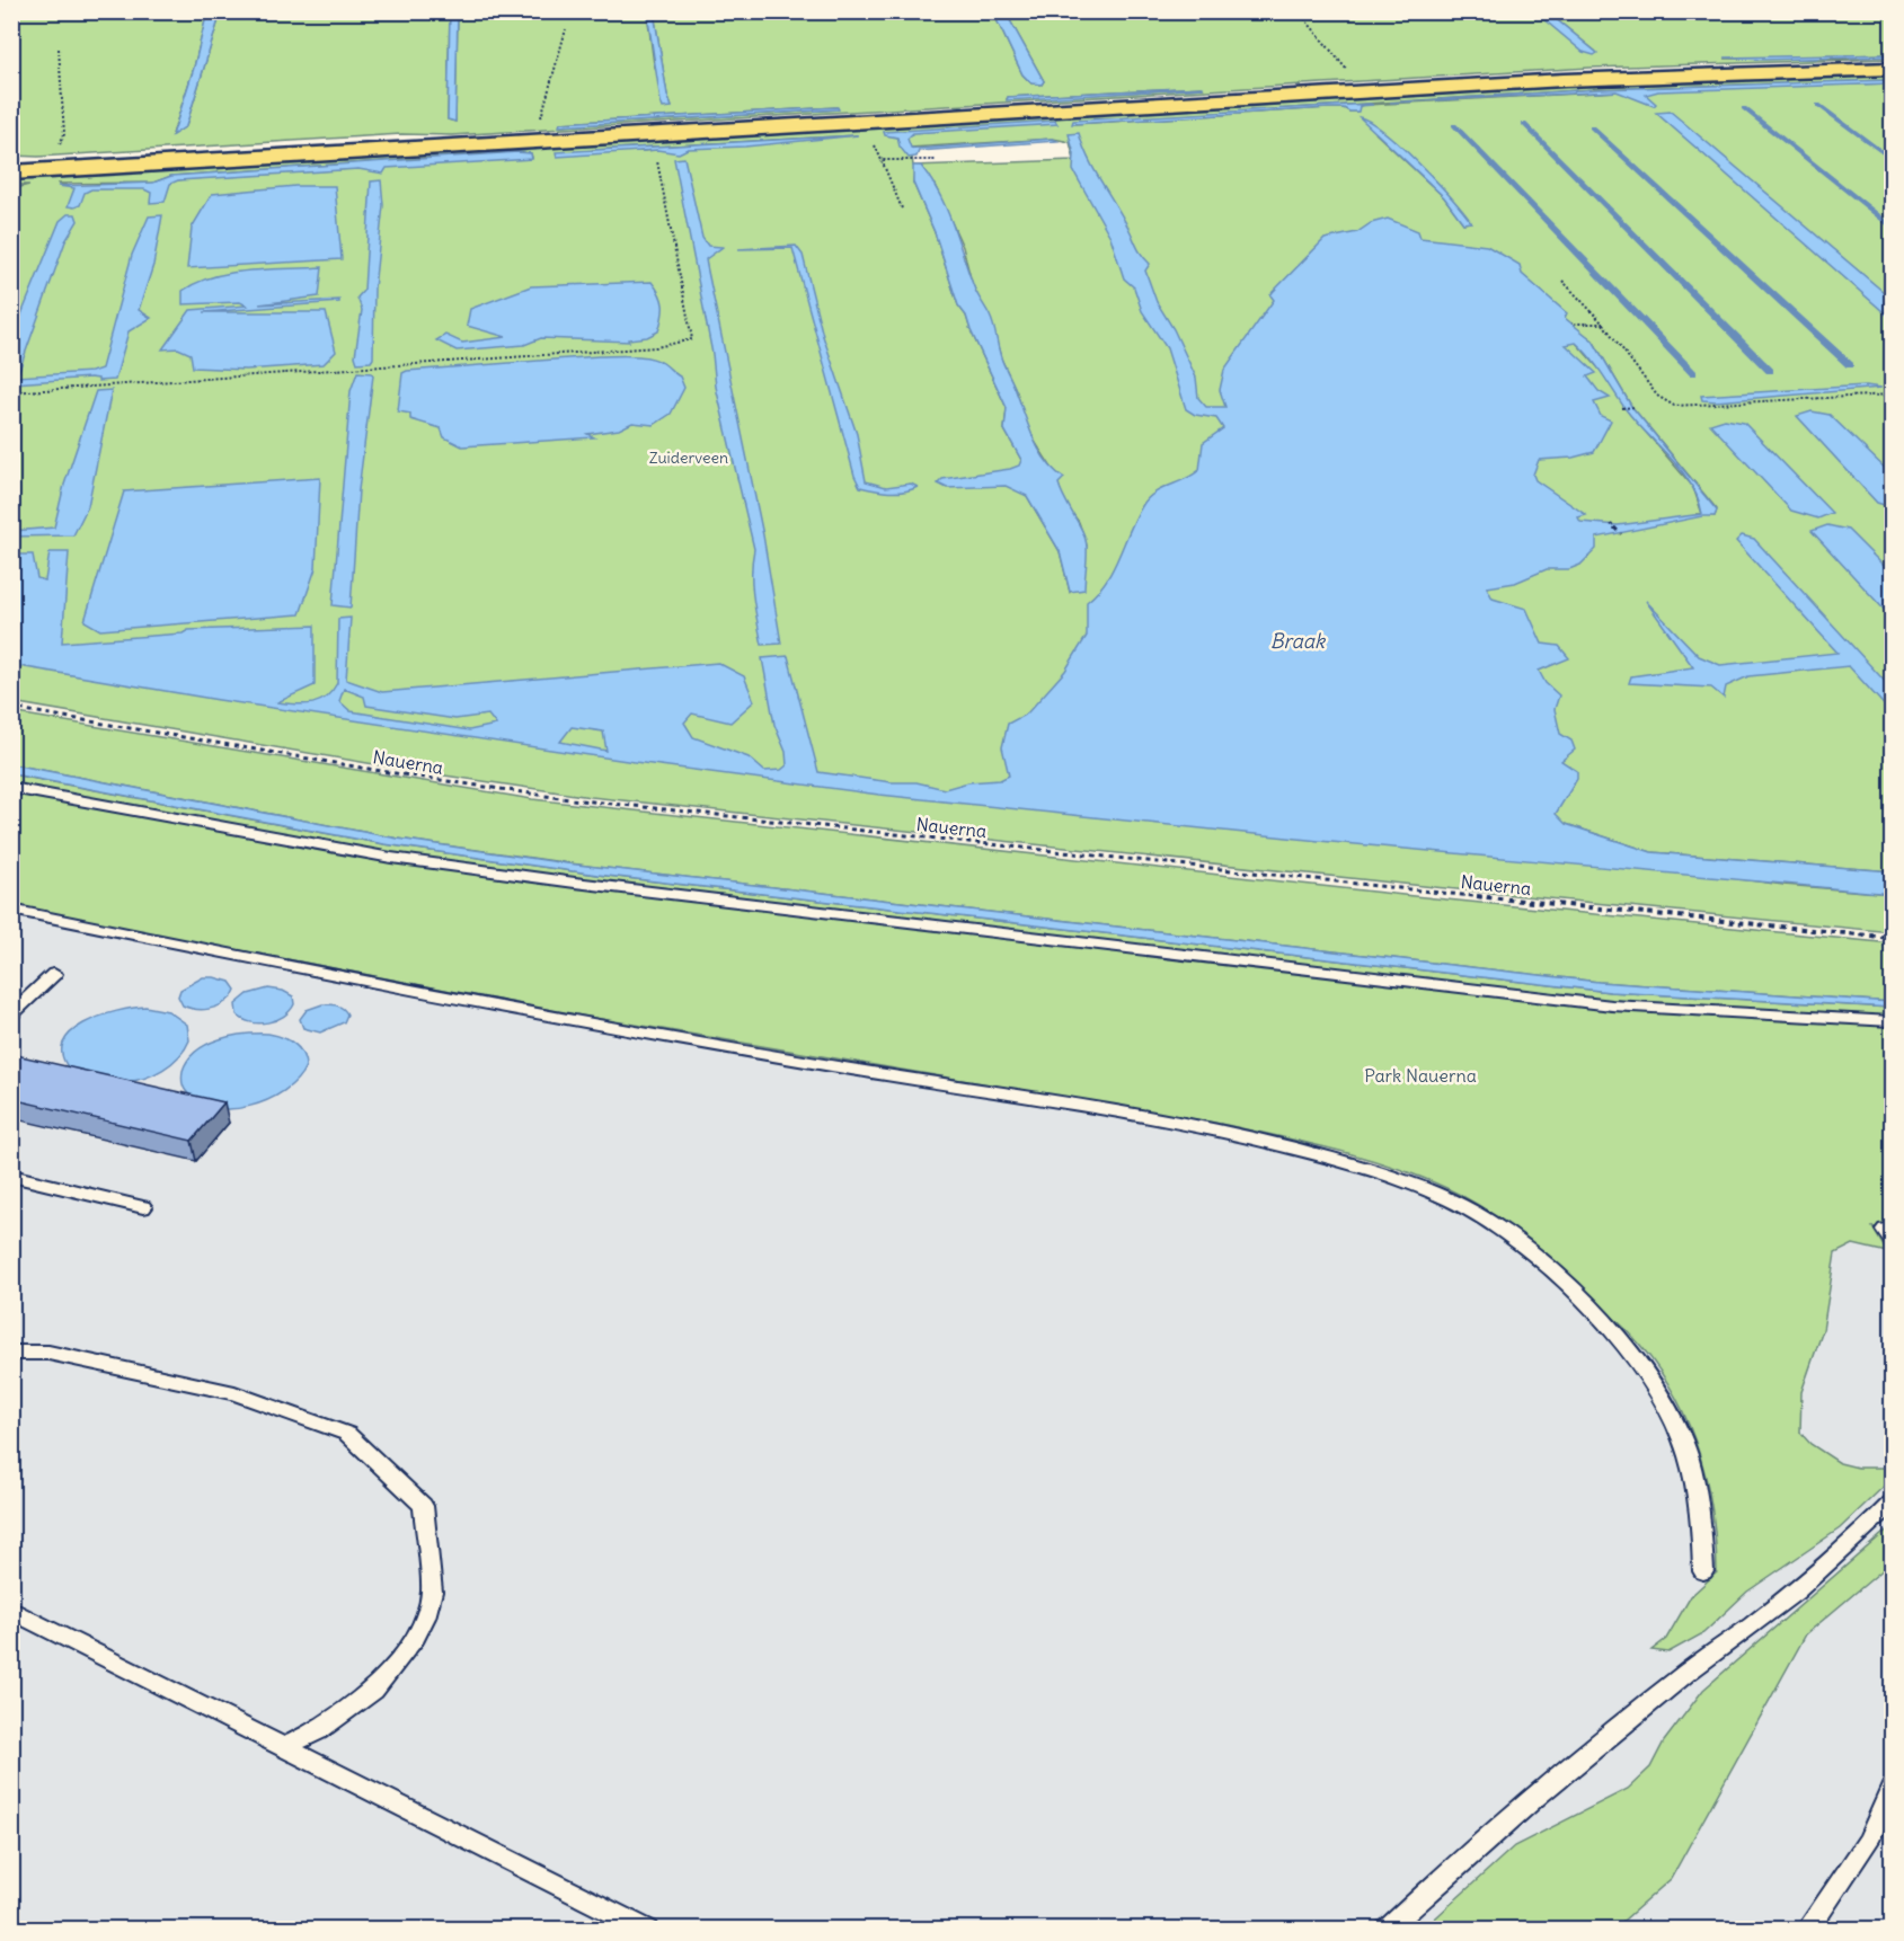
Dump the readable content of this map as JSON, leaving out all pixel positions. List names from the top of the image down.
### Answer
{
  "streets": {
    "path": ["Nauerna"]
  },
  "water": ["Braak"],
  "parks": ["Zuiderveen", "Park Nauerna"]
}
